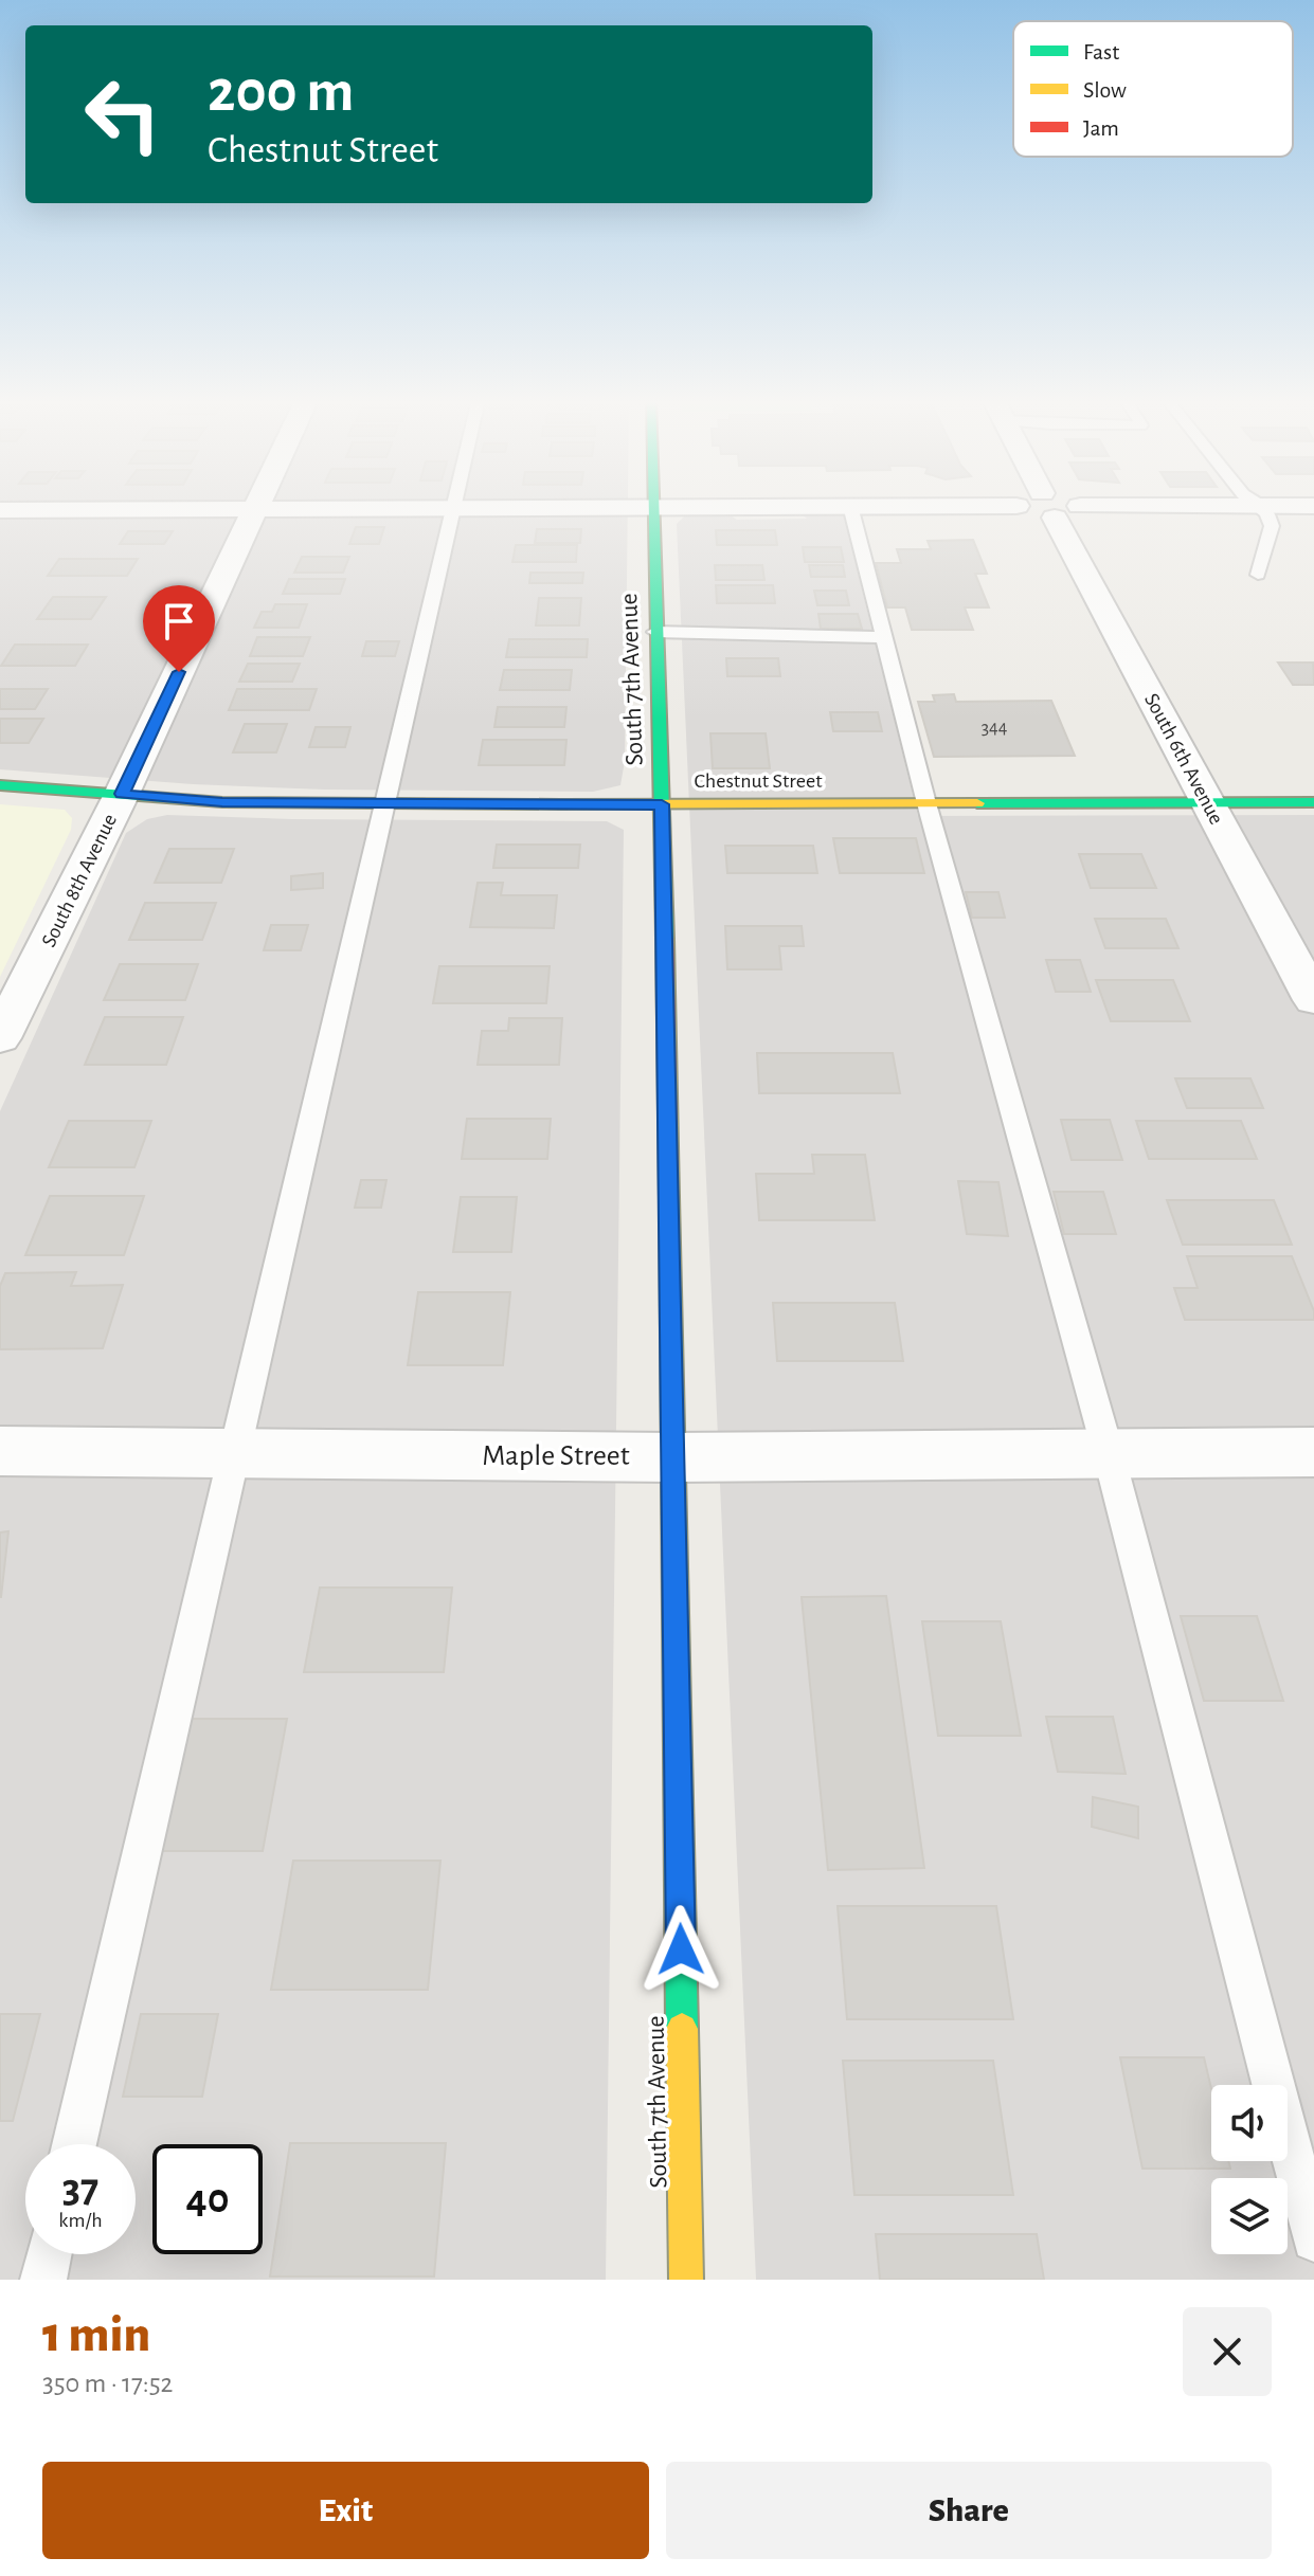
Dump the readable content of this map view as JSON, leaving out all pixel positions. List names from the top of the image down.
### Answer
{
  "streets": {
    "street": [
      "South 7th Avenue",
      "South 6th Avenue",
      "Chestnut Street",
      "South 8th Avenue",
      "Maple Street"
    ]
  },
  "crossings": [
    ["South 7th Avenue", "Chestnut Street"],
    ["South 7th Avenue", "Maple Street"],
    ["South 6th Avenue", "Chestnut Street"],
    ["Chestnut Street", "South 8th Avenue"]
  ],
  "house_numbers": ["344"],
  "legend": ["Fast", "Slow", "Jam"],
  "page": {
    "turn": ["200 m", "Chestnut Street"],
    "speed": "37 km/h",
    "limit": "40",
    "heading": ["1 min", "350 m · 17:52"],
    "buttons": ["Exit", "Share"]
  }
}
